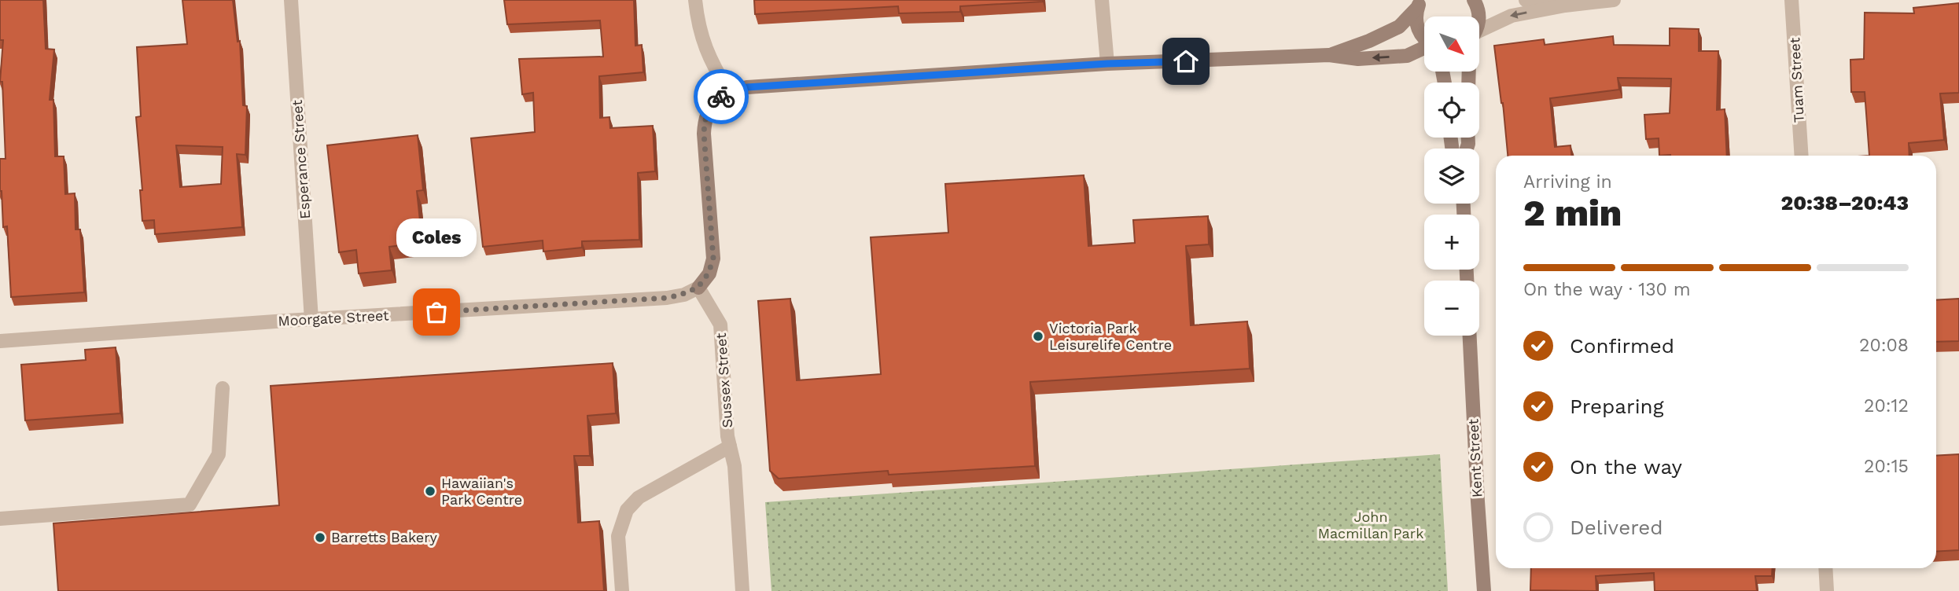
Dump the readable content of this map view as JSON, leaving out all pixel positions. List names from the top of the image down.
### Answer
{
  "streets": {
    "street": [
      "Tuam Street",
      "Esperance Street",
      "Moorgate Street",
      "Sussex Street",
      "Kent Street"
    ]
  },
  "crossings": [
    ["Esperance Street", "Moorgate Street"],
    ["Moorgate Street", "Sussex Street"]
  ],
  "parks": ["John Macmillan Park"],
  "places": [
    "Coles",
    "Victoria Park Leisurelife Centre",
    "Hawaiian's Park Centre",
    "Barretts Bakery"
  ],
  "north": "bottom right",
  "page": {
    "map_buttons": ["+", "−"],
    "heading": ["2 min", "Arriving in", "20:38–20:43"],
    "bubble": "Coles",
    "bar": "On the way · 130 m",
    "list": [
      ["Confirmed", "20:08"],
      ["Preparing", "20:12"],
      ["On the way", "20:15"],
      "Delivered"
    ]
  }
}
